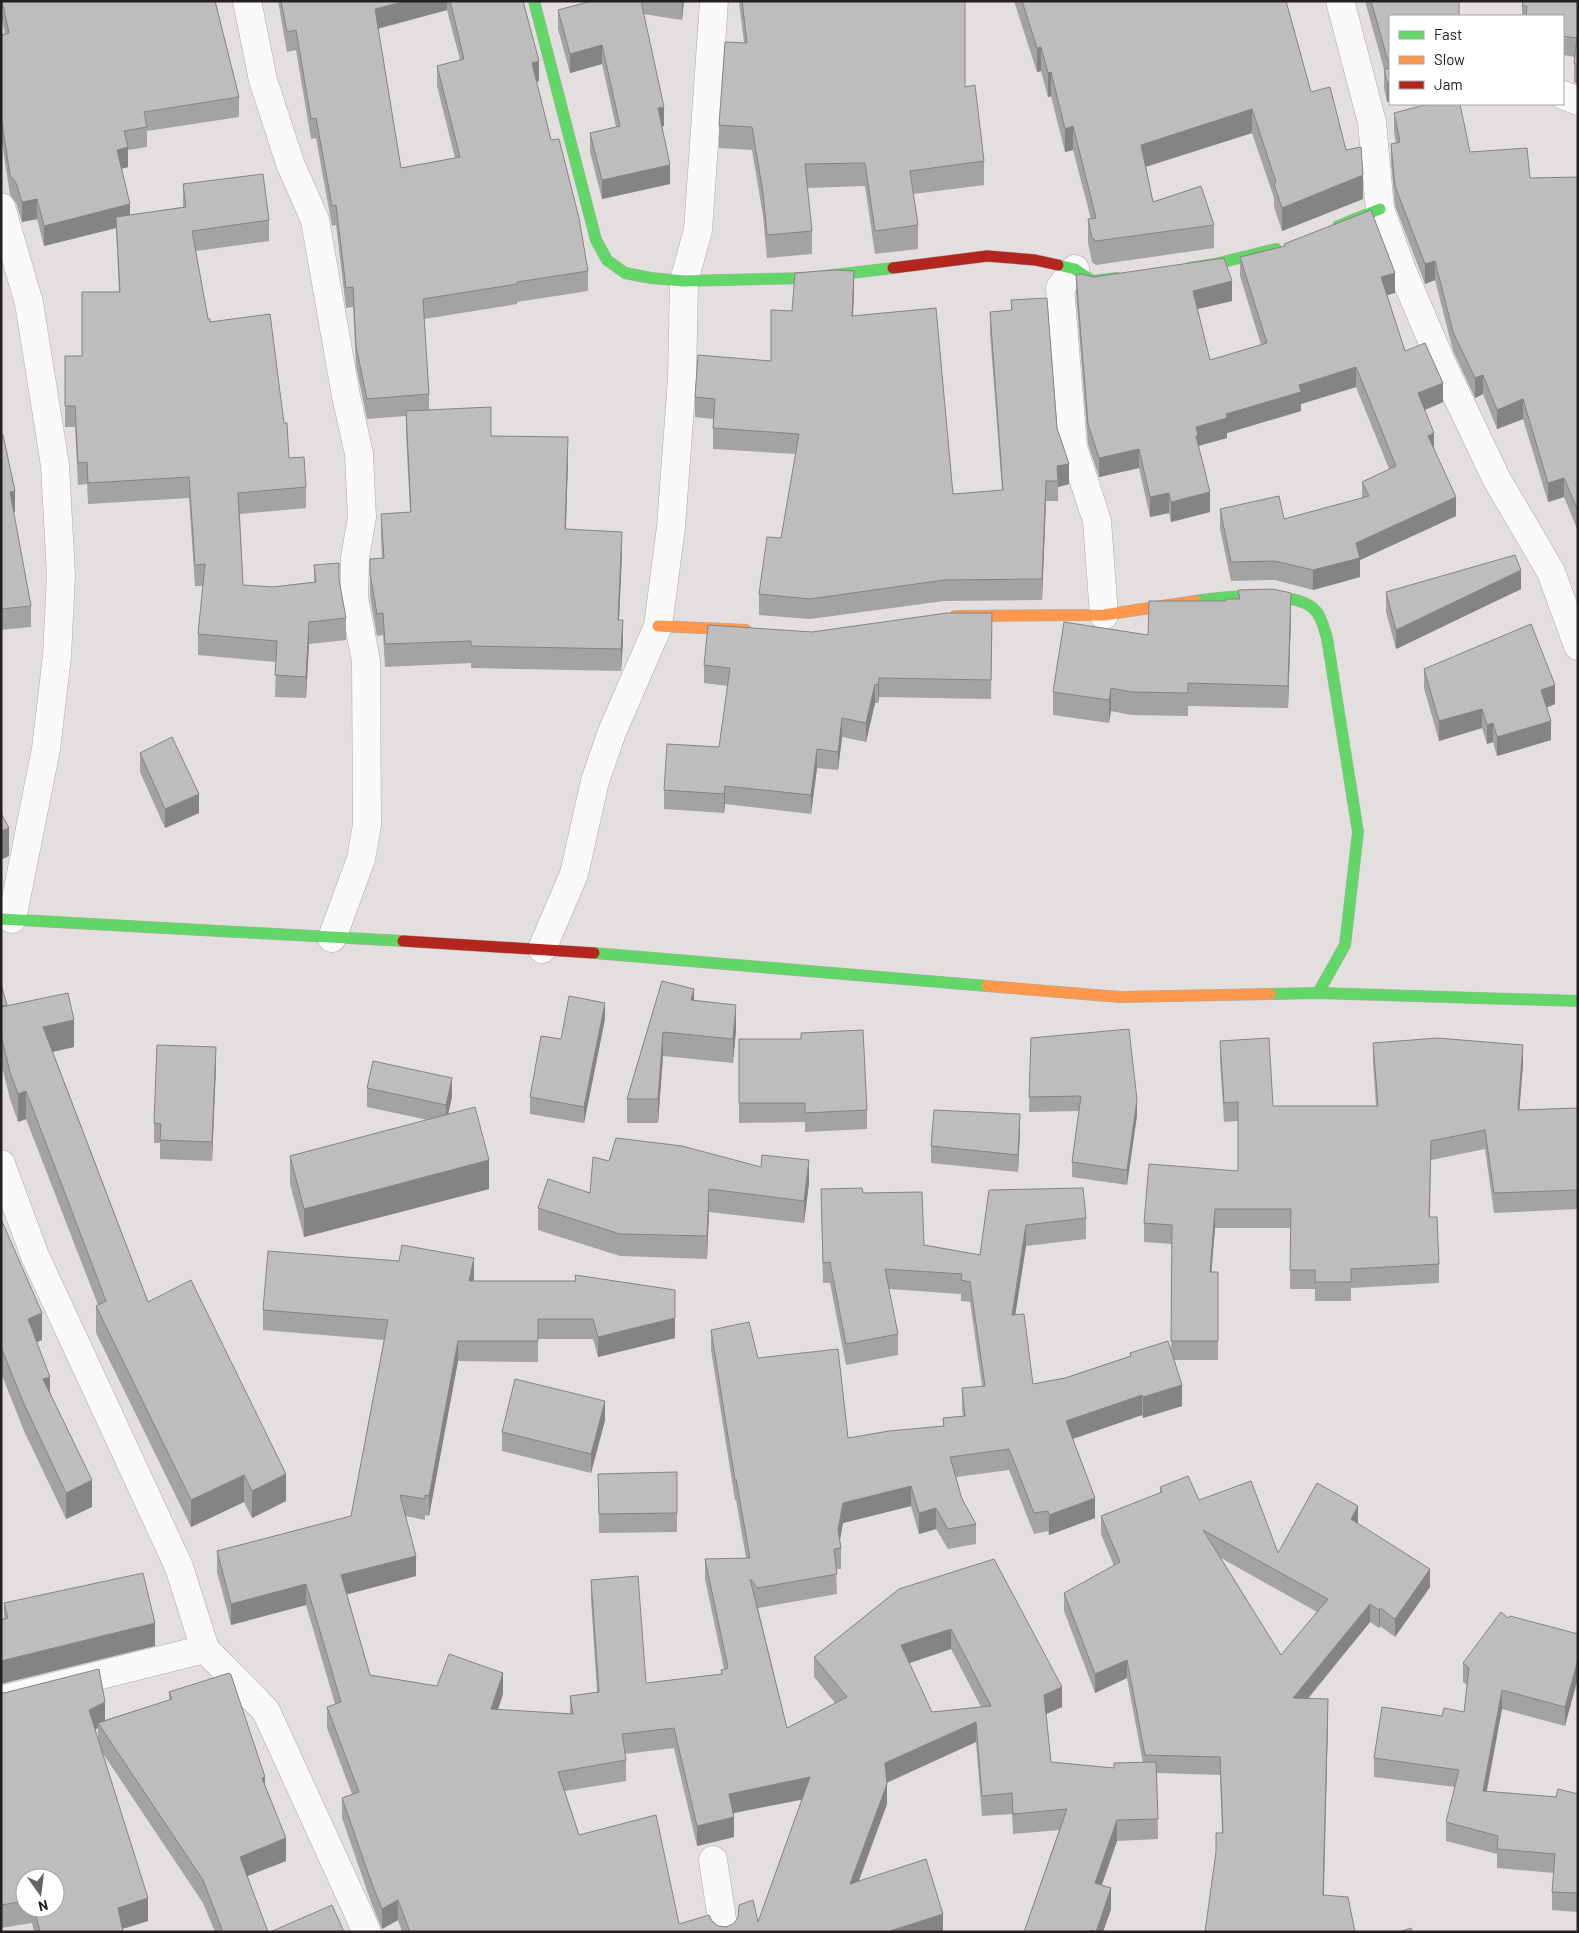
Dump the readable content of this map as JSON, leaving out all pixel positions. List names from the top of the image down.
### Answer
{
  "legend": ["Fast", "Slow", "Jam"],
  "north": "bottom"
}
